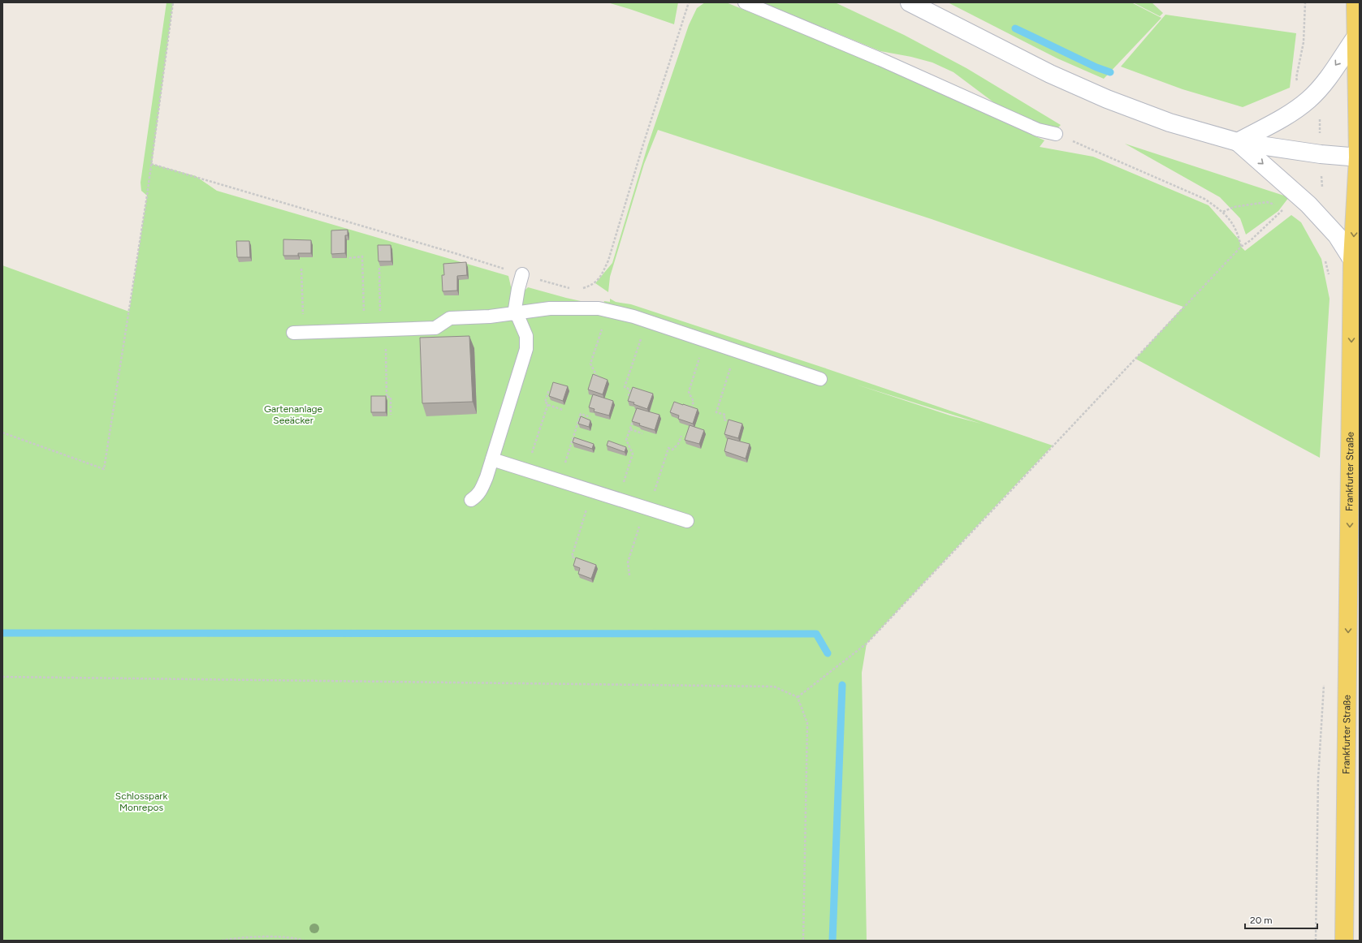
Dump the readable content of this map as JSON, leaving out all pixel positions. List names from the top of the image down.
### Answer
{
  "streets": {
    "main road": ["Frankfurter Straße"]
  },
  "one_way": ["Frankfurter Straße"],
  "parks": ["Gartenanlage Seeäcker", "Schlosspark Monrepos"],
  "scale_bar": "20 m"
}
